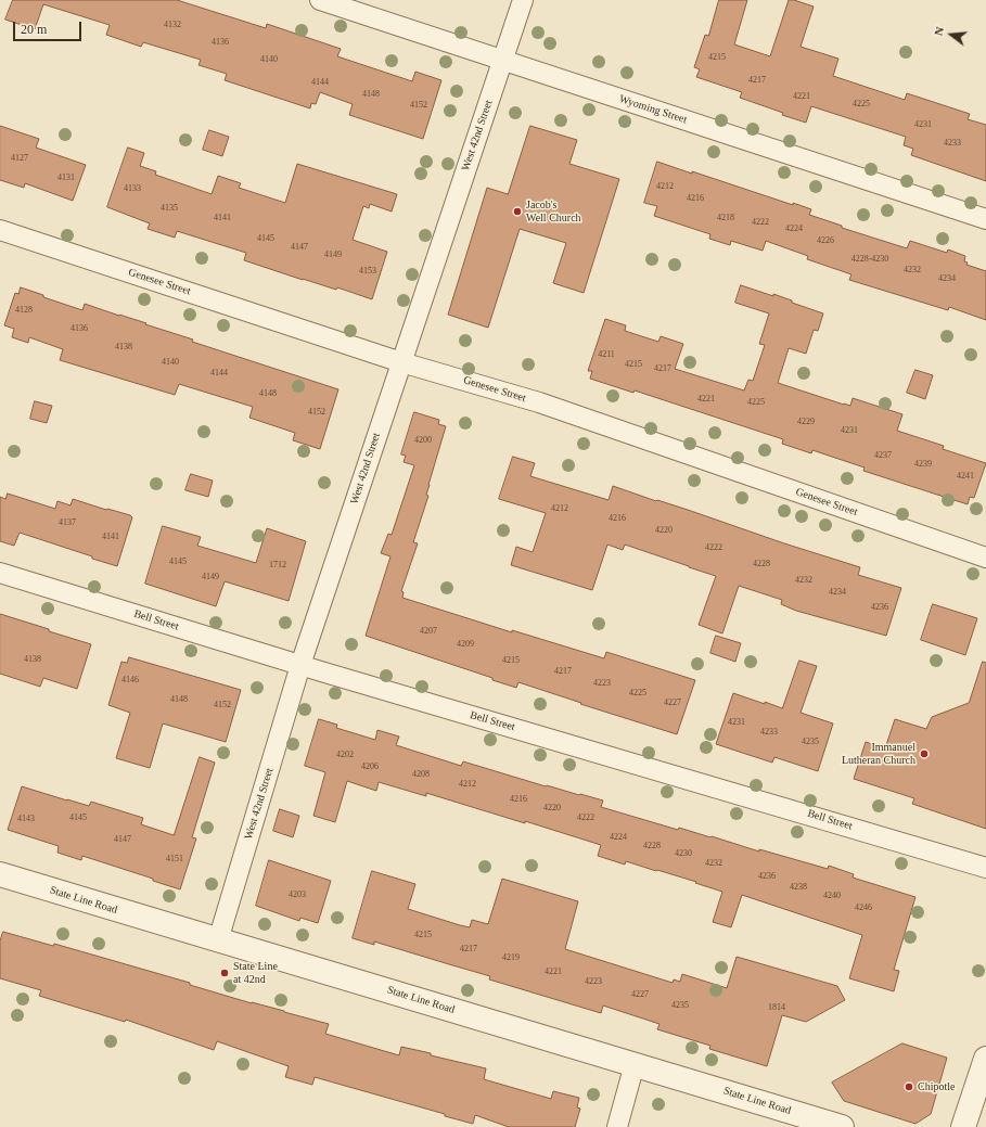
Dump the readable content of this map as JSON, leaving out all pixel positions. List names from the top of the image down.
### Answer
{
  "streets": {
    "street": [
      "Wyoming Street",
      "West 42nd Street",
      "Genesee Street",
      "Bell Street",
      "State Line Road"
    ]
  },
  "crossings": [
    ["Wyoming Street", "West 42nd Street"],
    ["West 42nd Street", "Genesee Street"],
    ["West 42nd Street", "Bell Street"],
    ["West 42nd Street", "State Line Road"]
  ],
  "places": [
    "Jacob's Well Church",
    "Immanuel Lutheran Church",
    "State Line at 42nd",
    "Chipotle"
  ],
  "house_numbers": [
    "4132",
    "4136",
    "4215",
    "4140",
    "4217",
    "4144",
    "4148",
    "4221",
    "4225",
    "4152",
    "4231",
    "4233",
    "4127",
    "4131",
    "4212",
    "4133",
    "4216",
    "4135",
    "4141",
    "4218",
    "4222",
    "4224",
    "4145",
    "4226",
    "4147",
    "4149",
    "4228-4230",
    "4232",
    "4153",
    "4234",
    "4128",
    "4136",
    "4138",
    "4211",
    "4140",
    "4215",
    "4217",
    "4144",
    "4148",
    "4221",
    "4225",
    "4152",
    "4229",
    "4231",
    "4200",
    "4237",
    "4239",
    "4241",
    "4212",
    "4216",
    "4137",
    "4220",
    "4141",
    "4222",
    "4145",
    "4228",
    "1712",
    "4149",
    "4232",
    "4234",
    "4236",
    "4207",
    "4209",
    "4138",
    "4215",
    "4217",
    "4146",
    "4223",
    "4225",
    "4148",
    "4227",
    "4152",
    "4231",
    "4233",
    "4235",
    "4202",
    "4206",
    "4208",
    "4212",
    "4216",
    "4220",
    "4145",
    "4222",
    "4143",
    "4224",
    "4147",
    "4228",
    "4230",
    "4151",
    "4232",
    "4236",
    "4238",
    "4203",
    "4240",
    "4246",
    "4215",
    "4217",
    "4219",
    "4221",
    "4223",
    "4227",
    "4235",
    "1814"
  ],
  "scale_bar": "20 m",
  "north": "left"
}
